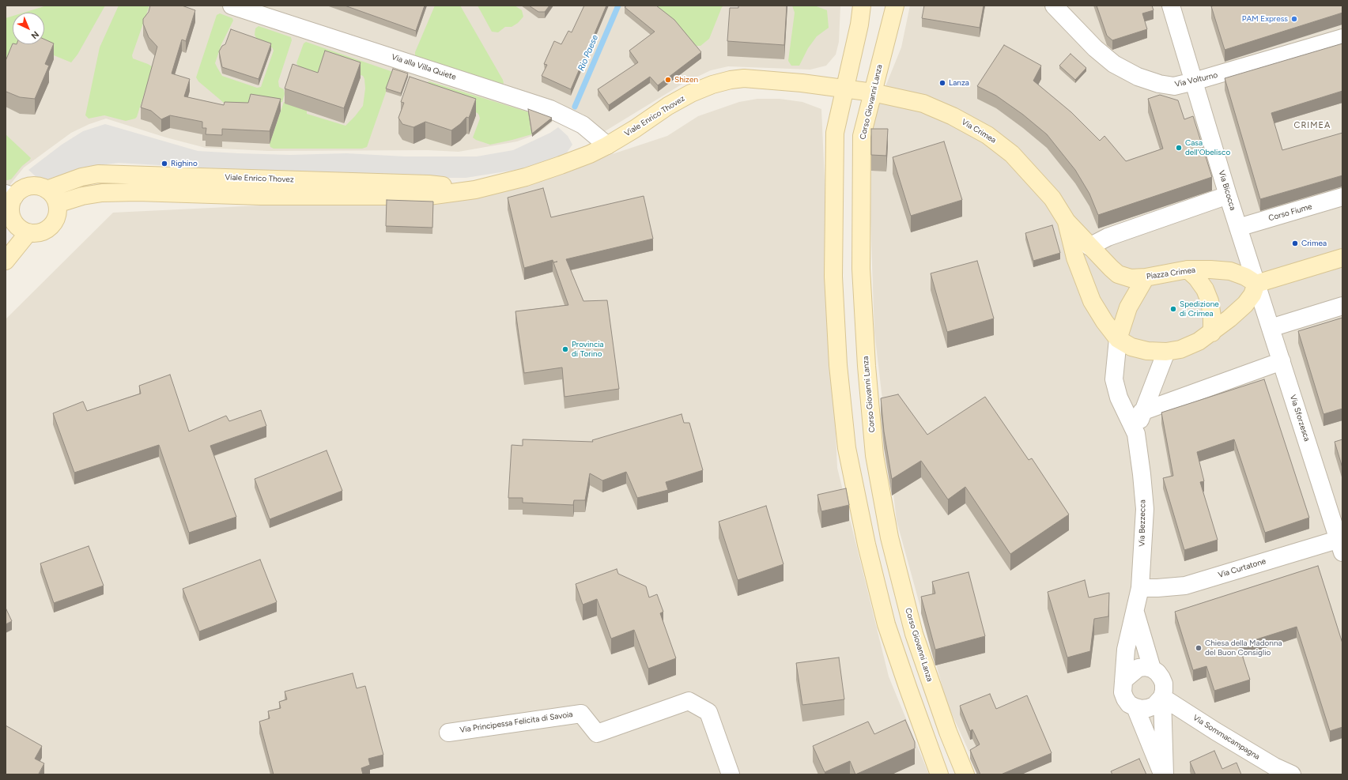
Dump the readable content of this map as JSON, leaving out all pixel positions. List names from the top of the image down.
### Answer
{
  "streets": {
    "street": [
      "Via alla Villa Quiete",
      "Via Volturno",
      "Corso Giovanni Lanza",
      "Viale Enrico Thovez",
      "Via Crimea",
      "Via Bicocca",
      "Corso Fiume",
      "Piazza Crimea",
      "Via Sforzesca",
      "Via Bezzecca",
      "Via Curtatone",
      "Via Principessa Felicita di Savoia",
      "Via Sommacampagna"
    ]
  },
  "crossings": [
    ["Via alla Villa Quiete", "Viale Enrico Thovez"],
    ["Via Volturno", "Via Bicocca"],
    ["Corso Giovanni Lanza", "Viale Enrico Thovez"],
    ["Corso Giovanni Lanza", "Via Crimea"],
    ["Viale Enrico Thovez", "Via Crimea"],
    ["Via Crimea", "Piazza Crimea"],
    ["Via Bicocca", "Corso Fiume"],
    ["Via Bicocca", "Piazza Crimea"],
    ["Via Bicocca", "Via Sforzesca"],
    ["Piazza Crimea", "Via Sforzesca"],
    ["Via Sforzesca", "Via Curtatone"],
    ["Via Bezzecca", "Via Curtatone"],
    ["Via Bezzecca", "Via Sommacampagna"]
  ],
  "districts": ["CRIMEA"],
  "water": ["Rio Paese"],
  "places": [
    "PAM Express",
    "Shizen",
    "Lanza",
    "Casa dell'Obelisco",
    "Righino",
    "Crimea",
    "Spedizione di Crimea",
    "Provincia di Torino",
    "Chiesa della Madonna del Buon Consiglio"
  ],
  "north": "bottom right"
}
